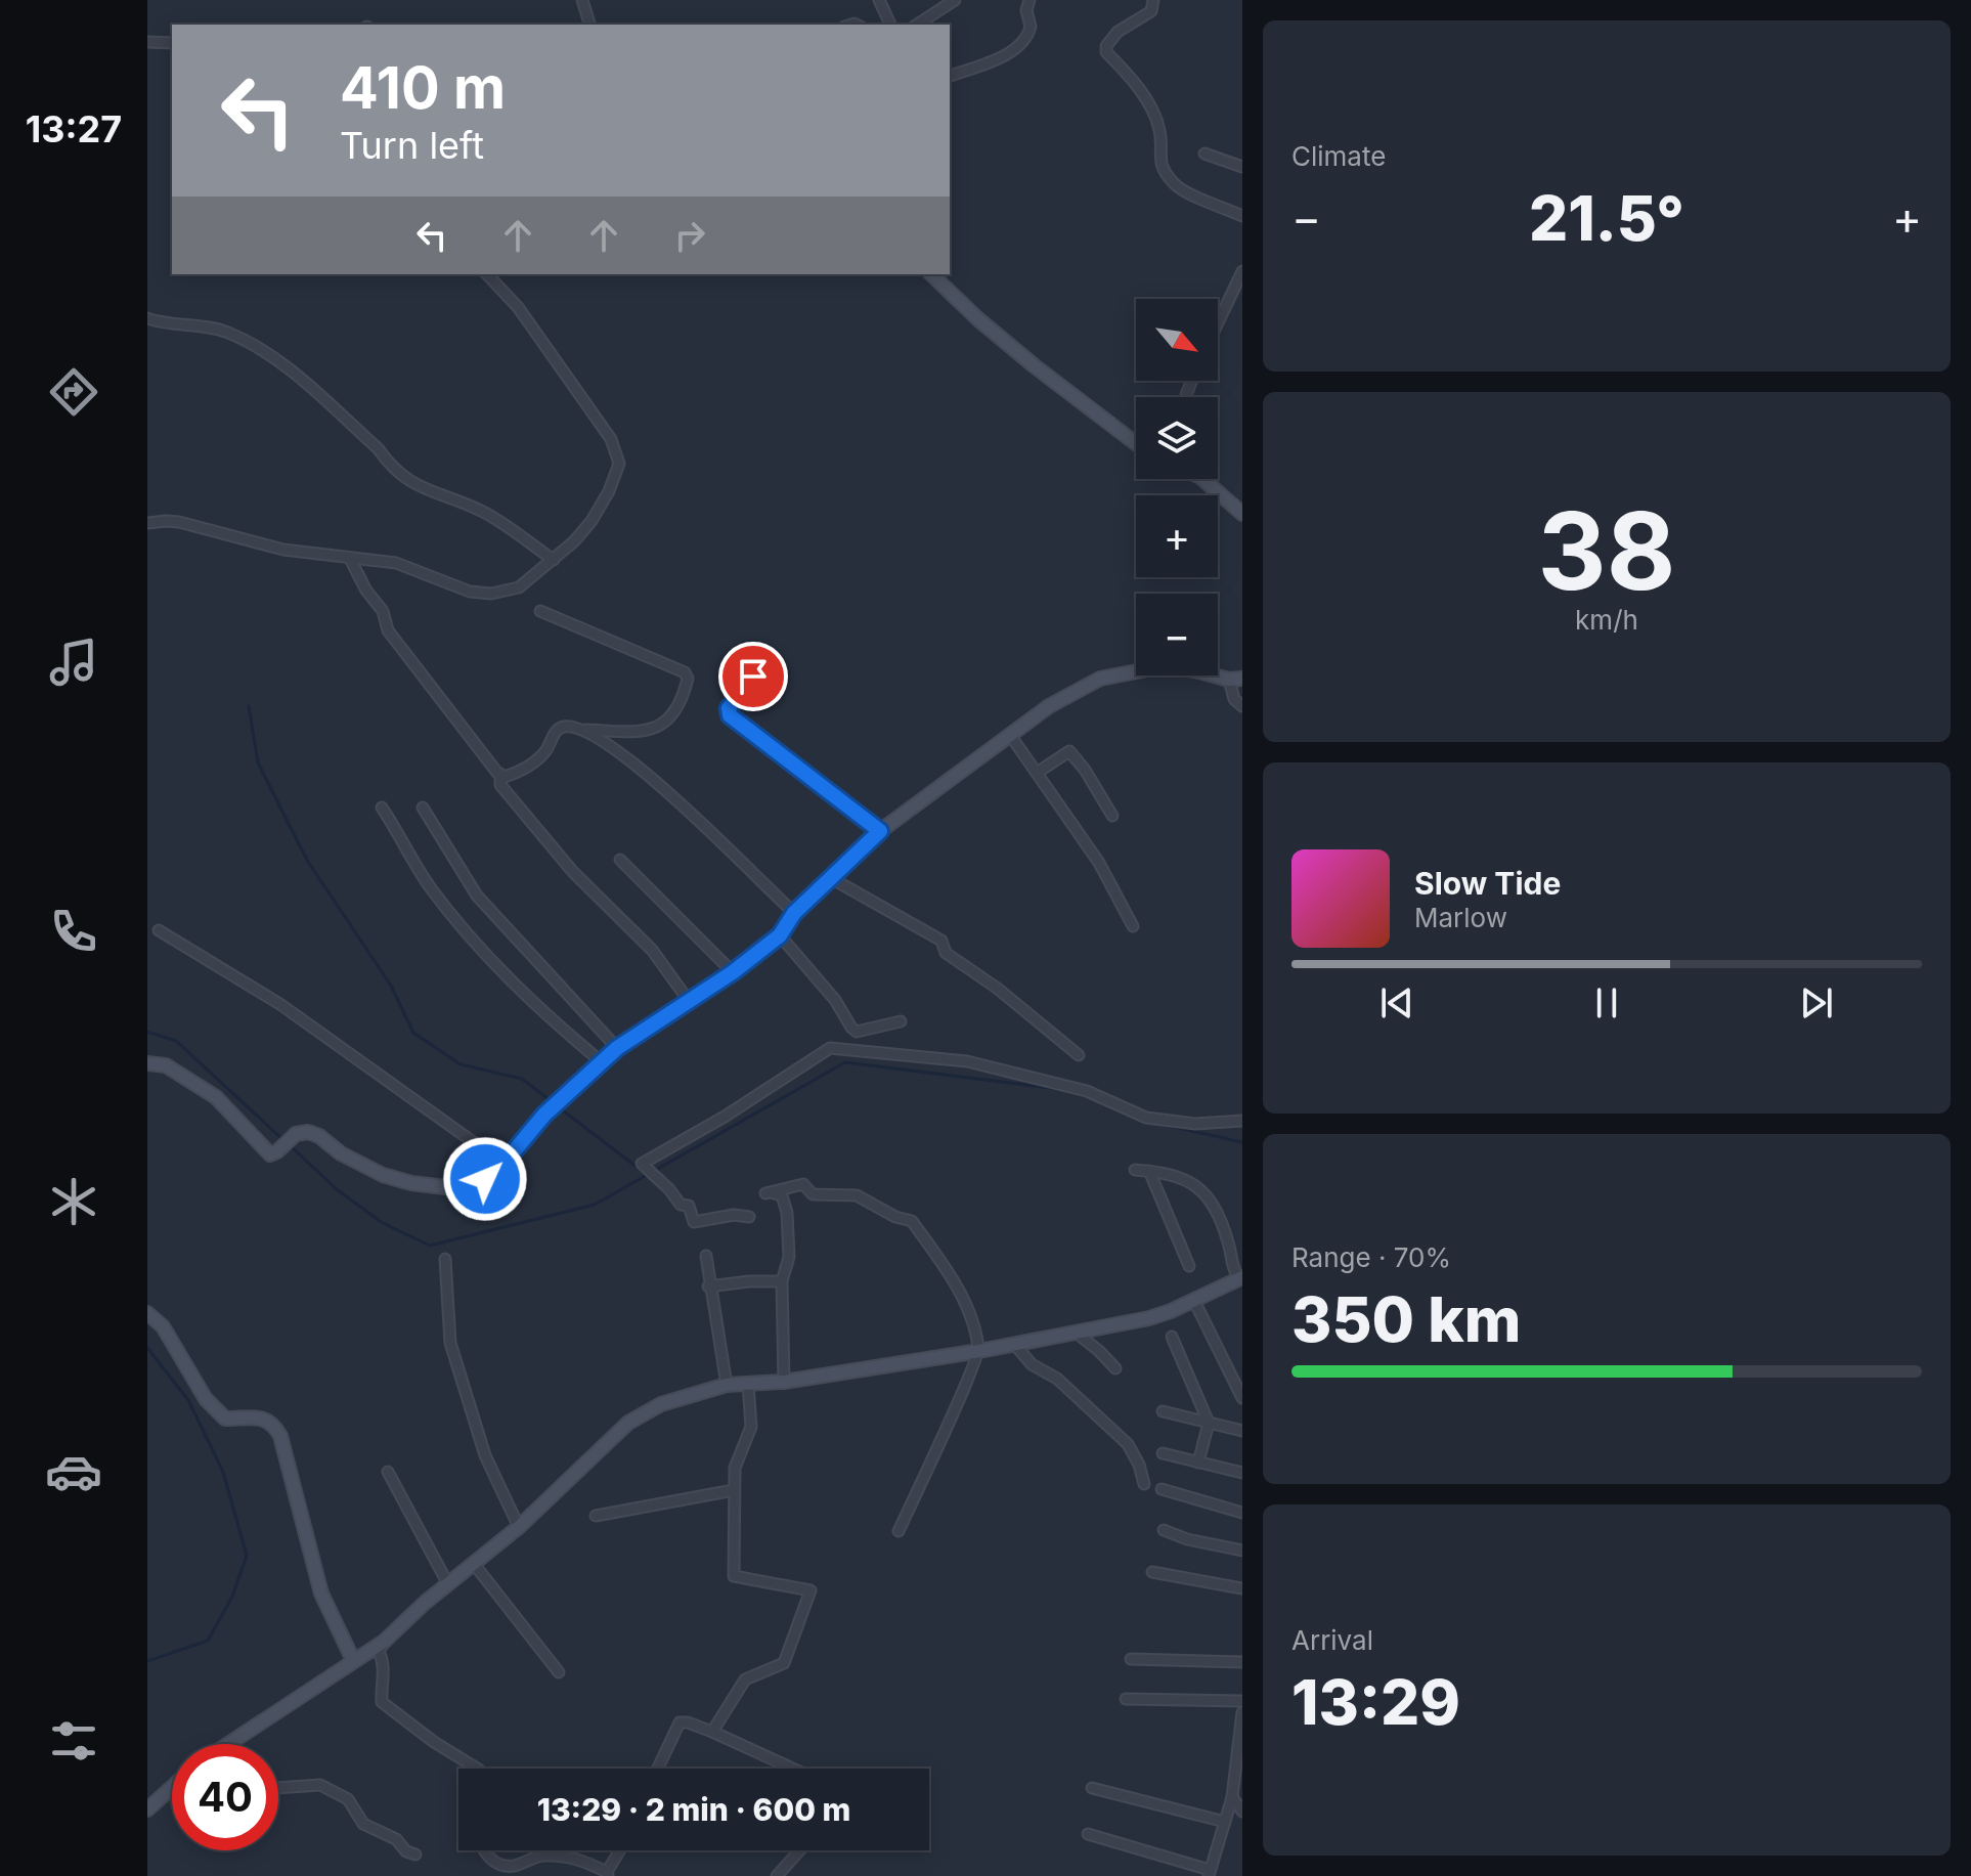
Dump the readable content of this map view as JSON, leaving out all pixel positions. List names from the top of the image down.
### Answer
{
  "north": "bottom right",
  "page": {
    "tabs": "13:27",
    "tile": [
      "Climate",
      ["38", "km/h"],
      ["Range · 70%", "350 km"],
      ["Arrival", "13:29"]
    ],
    "turn": ["410 m", "Turn left"],
    "heat": ["−", "21.5°", "+"],
    "map_buttons": ["+", "−"],
    "song": ["Slow Tide", "Marlow"],
    "limit": "40",
    "trip": "13:29 · 2 min · 600 m"
  }
}
